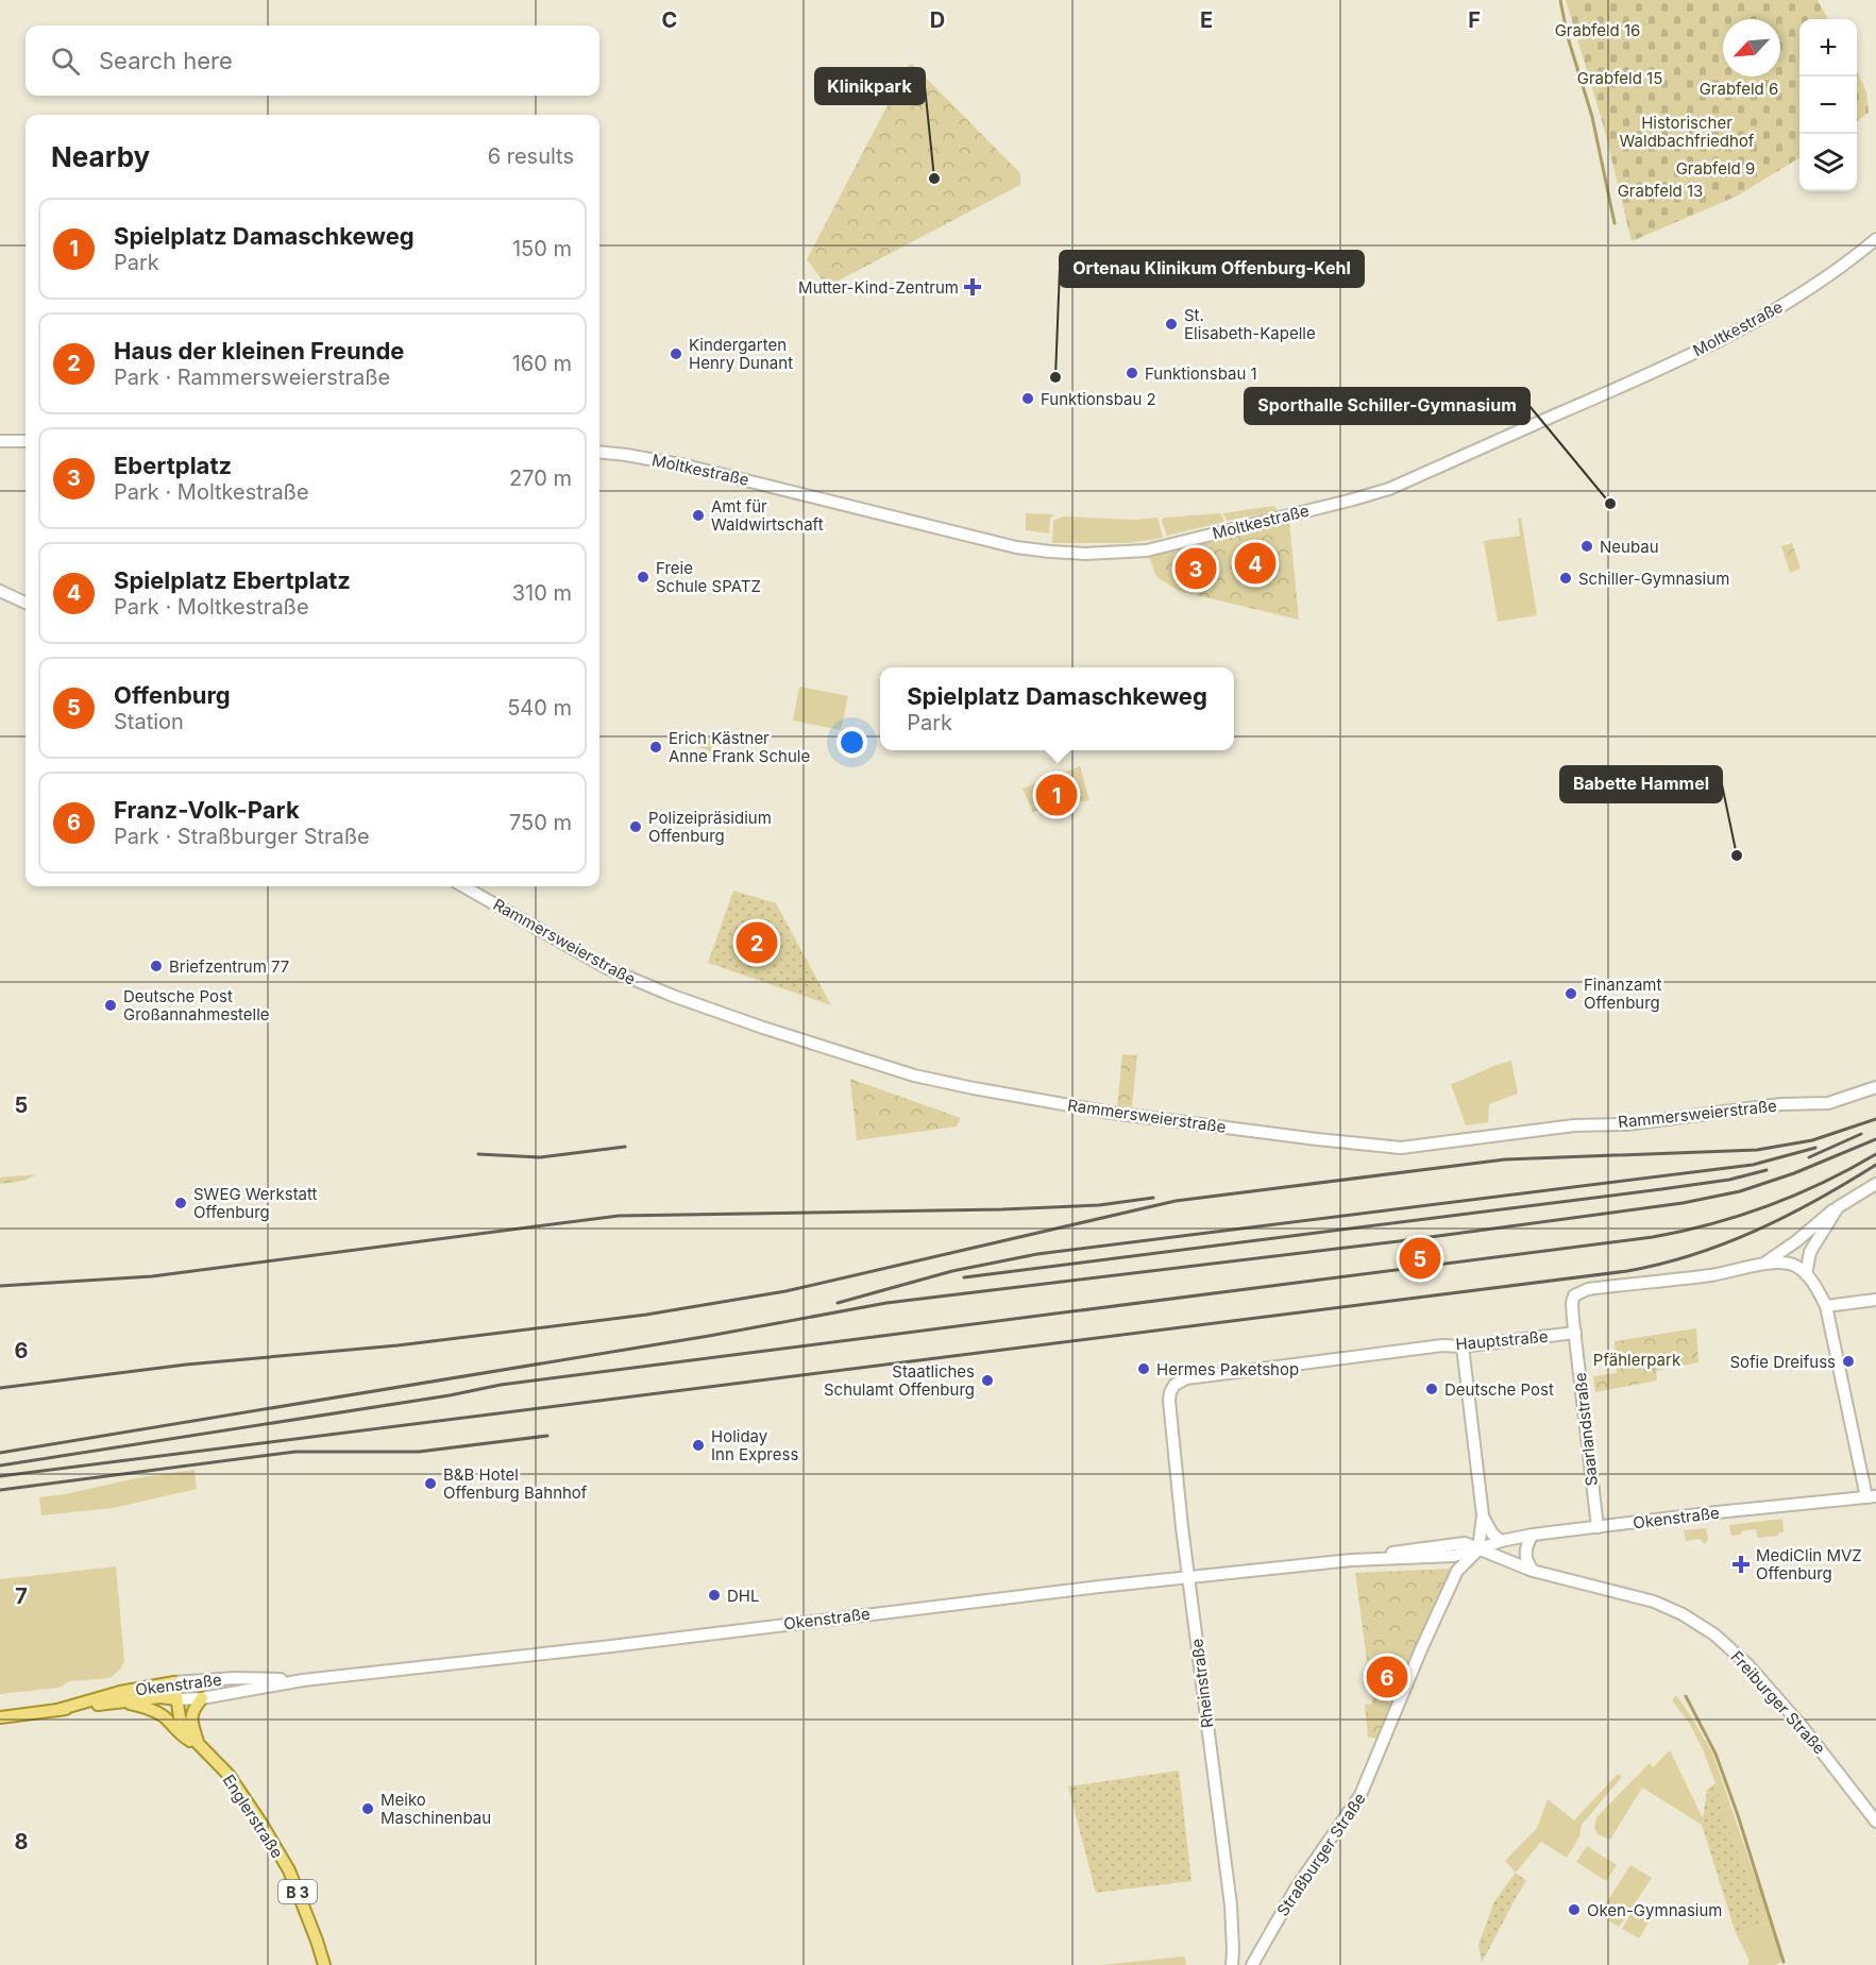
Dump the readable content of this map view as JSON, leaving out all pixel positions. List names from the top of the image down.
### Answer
{
  "streets": {
    "main road": ["Okenstraße", "Englerstraße", "B 3"],
    "street": [
      "Moltkestraße",
      "Rammersweierstraße",
      "Hauptstraße",
      "Saarlandstraße",
      "Rheinstraße",
      "Freiburger Straße",
      "Straßburger Straße"
    ]
  },
  "crossings": [
    ["Hauptstraße", "Saarlandstraße"],
    ["Hauptstraße", "Rheinstraße"],
    ["Saarlandstraße", "Okenstraße"],
    ["Okenstraße", "Rheinstraße"],
    ["Okenstraße", "Freiburger Straße"],
    ["Okenstraße", "Englerstraße"],
    ["Okenstraße", "Straßburger Straße"],
    ["Freiburger Straße", "Straßburger Straße"]
  ],
  "parks": [
    "Grabfeld 16",
    "Grabfeld 15",
    "Grabfeld 6",
    "Historischer Waldbachfriedhof",
    "Grabfeld 9",
    "Grabfeld 13",
    "Pfählerpark"
  ],
  "places": {
    "other": [
      "Klinikpark",
      "St. Elisabeth-Kapelle",
      "Kindergarten Henry Dunant",
      "Funktionsbau 1",
      "Ortenau Klinikum Offenburg-Kehl",
      "Funktionsbau 2",
      "Sporthalle Schiller-Gymnasium",
      "Amt für Waldwirtschaft",
      "Neubau",
      "Freie Schule SPATZ",
      "Schiller-Gymnasium",
      "Erich Kästner Anne Frank Schule",
      "Polizeipräsidium Offenburg",
      "Babette Hammel",
      "Briefzentrum 77",
      "Finanzamt Offenburg",
      "Deutsche Post Großannahmestelle",
      "SWEG Werkstatt Offenburg",
      "Sofie Dreifuss",
      "Hermes Paketshop",
      "Staatliches Schulamt Offenburg",
      "Deutsche Post",
      "Holiday Inn Express",
      "B&B Hotel Offenburg Bahnhof",
      "DHL",
      "Meiko Maschinenbau",
      "Oken-Gymnasium"
    ],
    "health": ["Mutter-Kind-Zentrum", "MediClin MVZ Offenburg"]
  },
  "north": "bottom left",
  "page": {
    "map_buttons": ["+", "−"],
    "search": "Search here",
    "heading": ["Nearby", "6 results"],
    "list": [
      {
        "mark": "1",
        "name": "Spielplatz Damaschkeweg",
        "note": "Park",
        "value": "150 m"
      },
      {
        "mark": "2",
        "name": "Haus der kleinen Freunde",
        "note": "Park · Rammersweierstraße",
        "value": "160 m"
      },
      {
        "mark": "3",
        "name": "Ebertplatz",
        "note": "Park · Moltkestraße",
        "value": "270 m"
      },
      {
        "mark": "4",
        "name": "Spielplatz Ebertplatz",
        "note": "Park · Moltkestraße",
        "value": "310 m"
      },
      {
        "mark": "5",
        "name": "Offenburg",
        "note": "Station",
        "value": "540 m"
      },
      {
        "mark": "6",
        "name": "Franz-Volk-Park",
        "note": "Park · Straßburger Straße",
        "value": "750 m"
      }
    ],
    "pins": [
      "4",
      "3",
      "1",
      "2",
      "5",
      "6"
    ],
    "popup": ["Spielplatz Damaschkeweg", "Park"]
  },
  "grid": {
    "columns": [
      "C",
      "D",
      "E",
      "F"
    ],
    "rows": [
      "5",
      "6",
      "7",
      "8"
    ]
  }
}
